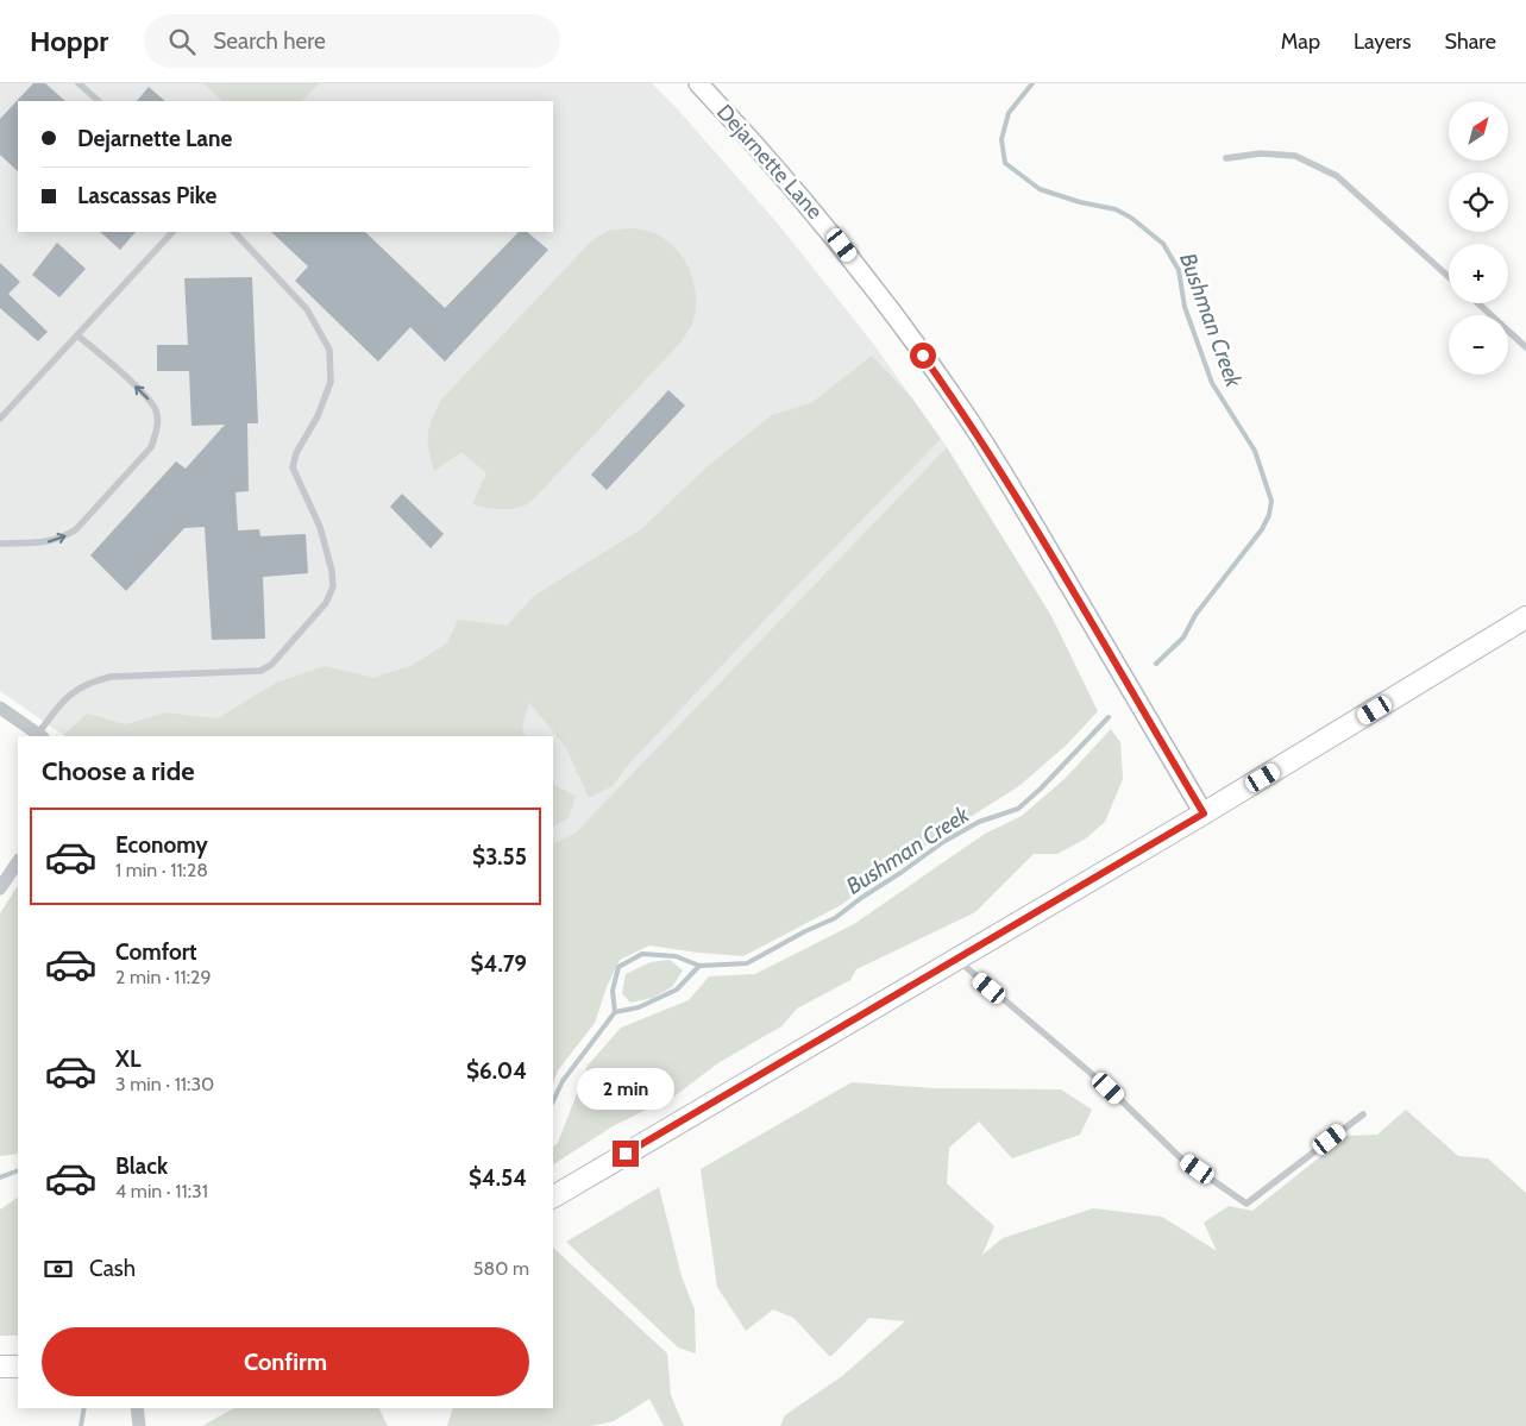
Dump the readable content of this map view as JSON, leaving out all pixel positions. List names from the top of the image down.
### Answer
{
  "streets": {
    "main road": ["Dejarnette Lane"]
  },
  "water": ["Bushman Creek"],
  "north": "top right",
  "page": {
    "header": "Hoppr",
    "search": "Search here",
    "nav": ["Map", "Layers", "Share"],
    "map_buttons": ["+", "−"],
    "banner": ["Dejarnette Lane", "Lascassas Pike"],
    "heading": "Choose a ride",
    "list": [
      {
        "name": "Economy",
        "note": "1 min · 11:28",
        "value": "$3.55"
      },
      {
        "name": "Comfort",
        "note": "2 min · 11:29",
        "value": "$4.79"
      },
      {
        "name": "XL",
        "note": "3 min · 11:30",
        "value": "$6.04"
      },
      {
        "name": "Black",
        "note": "4 min · 11:31",
        "value": "$4.54"
      }
    ],
    "bubble": "2 min",
    "pay": ["Cash", "580 m"],
    "buttons": "Confirm"
  }
}
